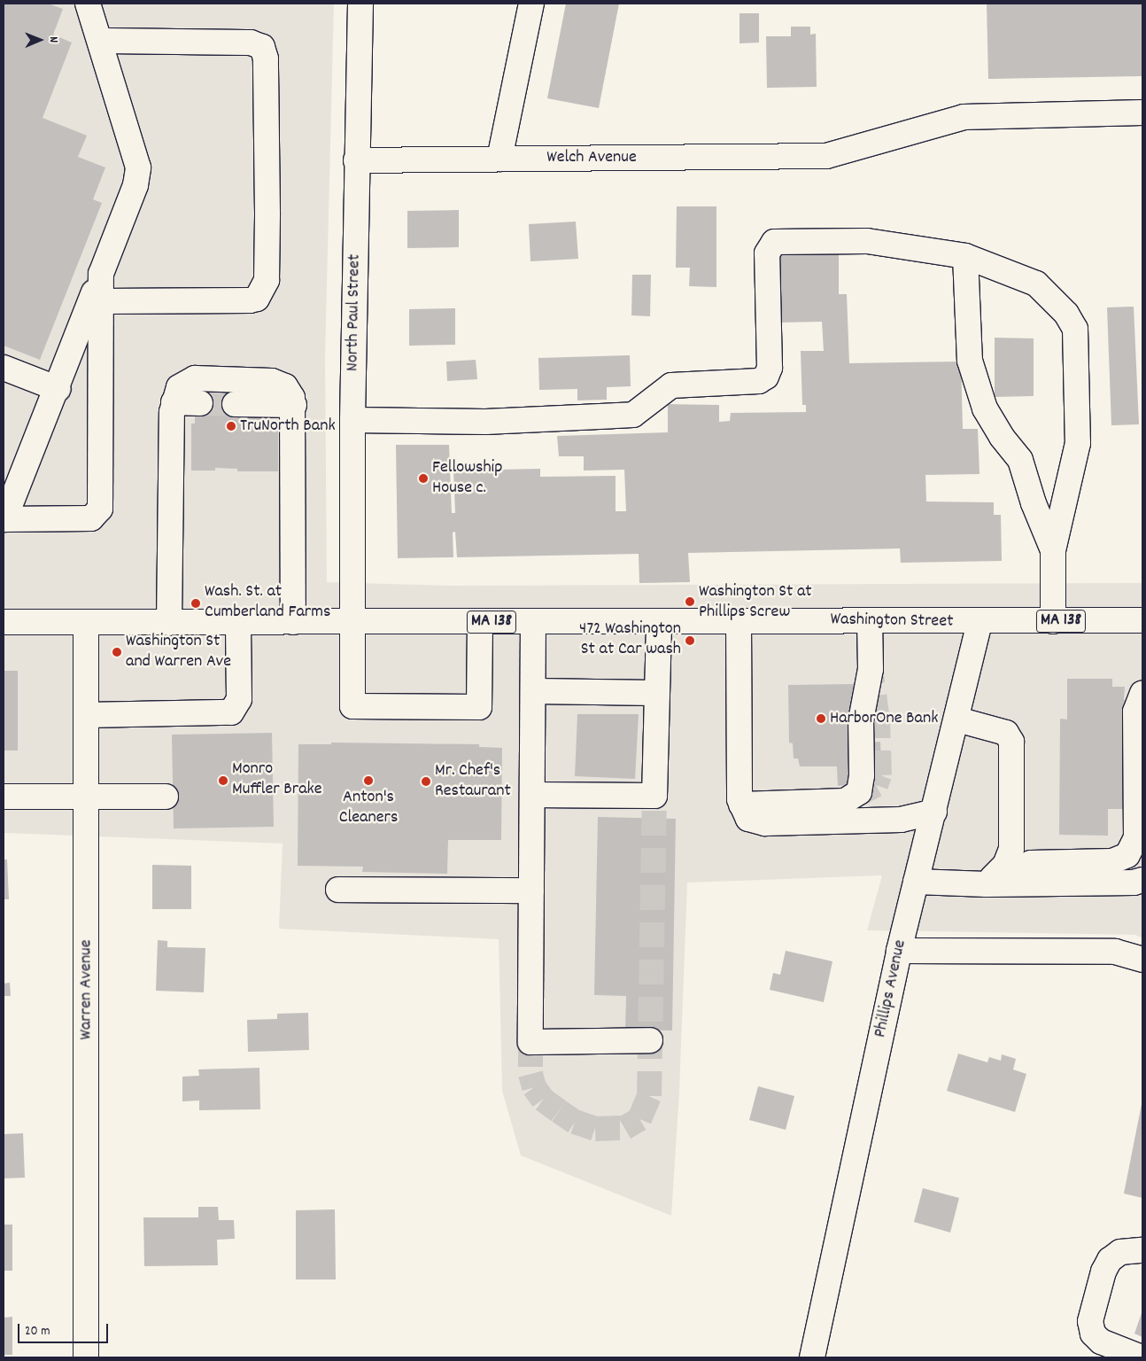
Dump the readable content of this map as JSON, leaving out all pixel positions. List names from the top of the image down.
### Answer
{
  "streets": {
    "street": [
      "Welch Avenue",
      "North Paul Street",
      "Washington Street",
      "MA 138",
      "Phillips Avenue",
      "Warren Avenue"
    ]
  },
  "crossings": [
    ["Welch Avenue", "North Paul Street"],
    ["North Paul Street", "Washington Street"],
    ["Washington Street", "Phillips Avenue"],
    ["Washington Street", "Warren Avenue"]
  ],
  "places": [
    "TruNorth Bank",
    "Fellowship House c.",
    "Washington St at Phillips Screw",
    "Wash. St. at Cumberland Farms",
    "472 Washington St at Car wash",
    "Washington St and Warren Ave",
    "HarborOne Bank",
    "Monro Muffler Brake",
    "Anton's Cleaners",
    "Mr. Chef's Restaurant"
  ],
  "scale_bar": "20 m",
  "north": "right"
}
